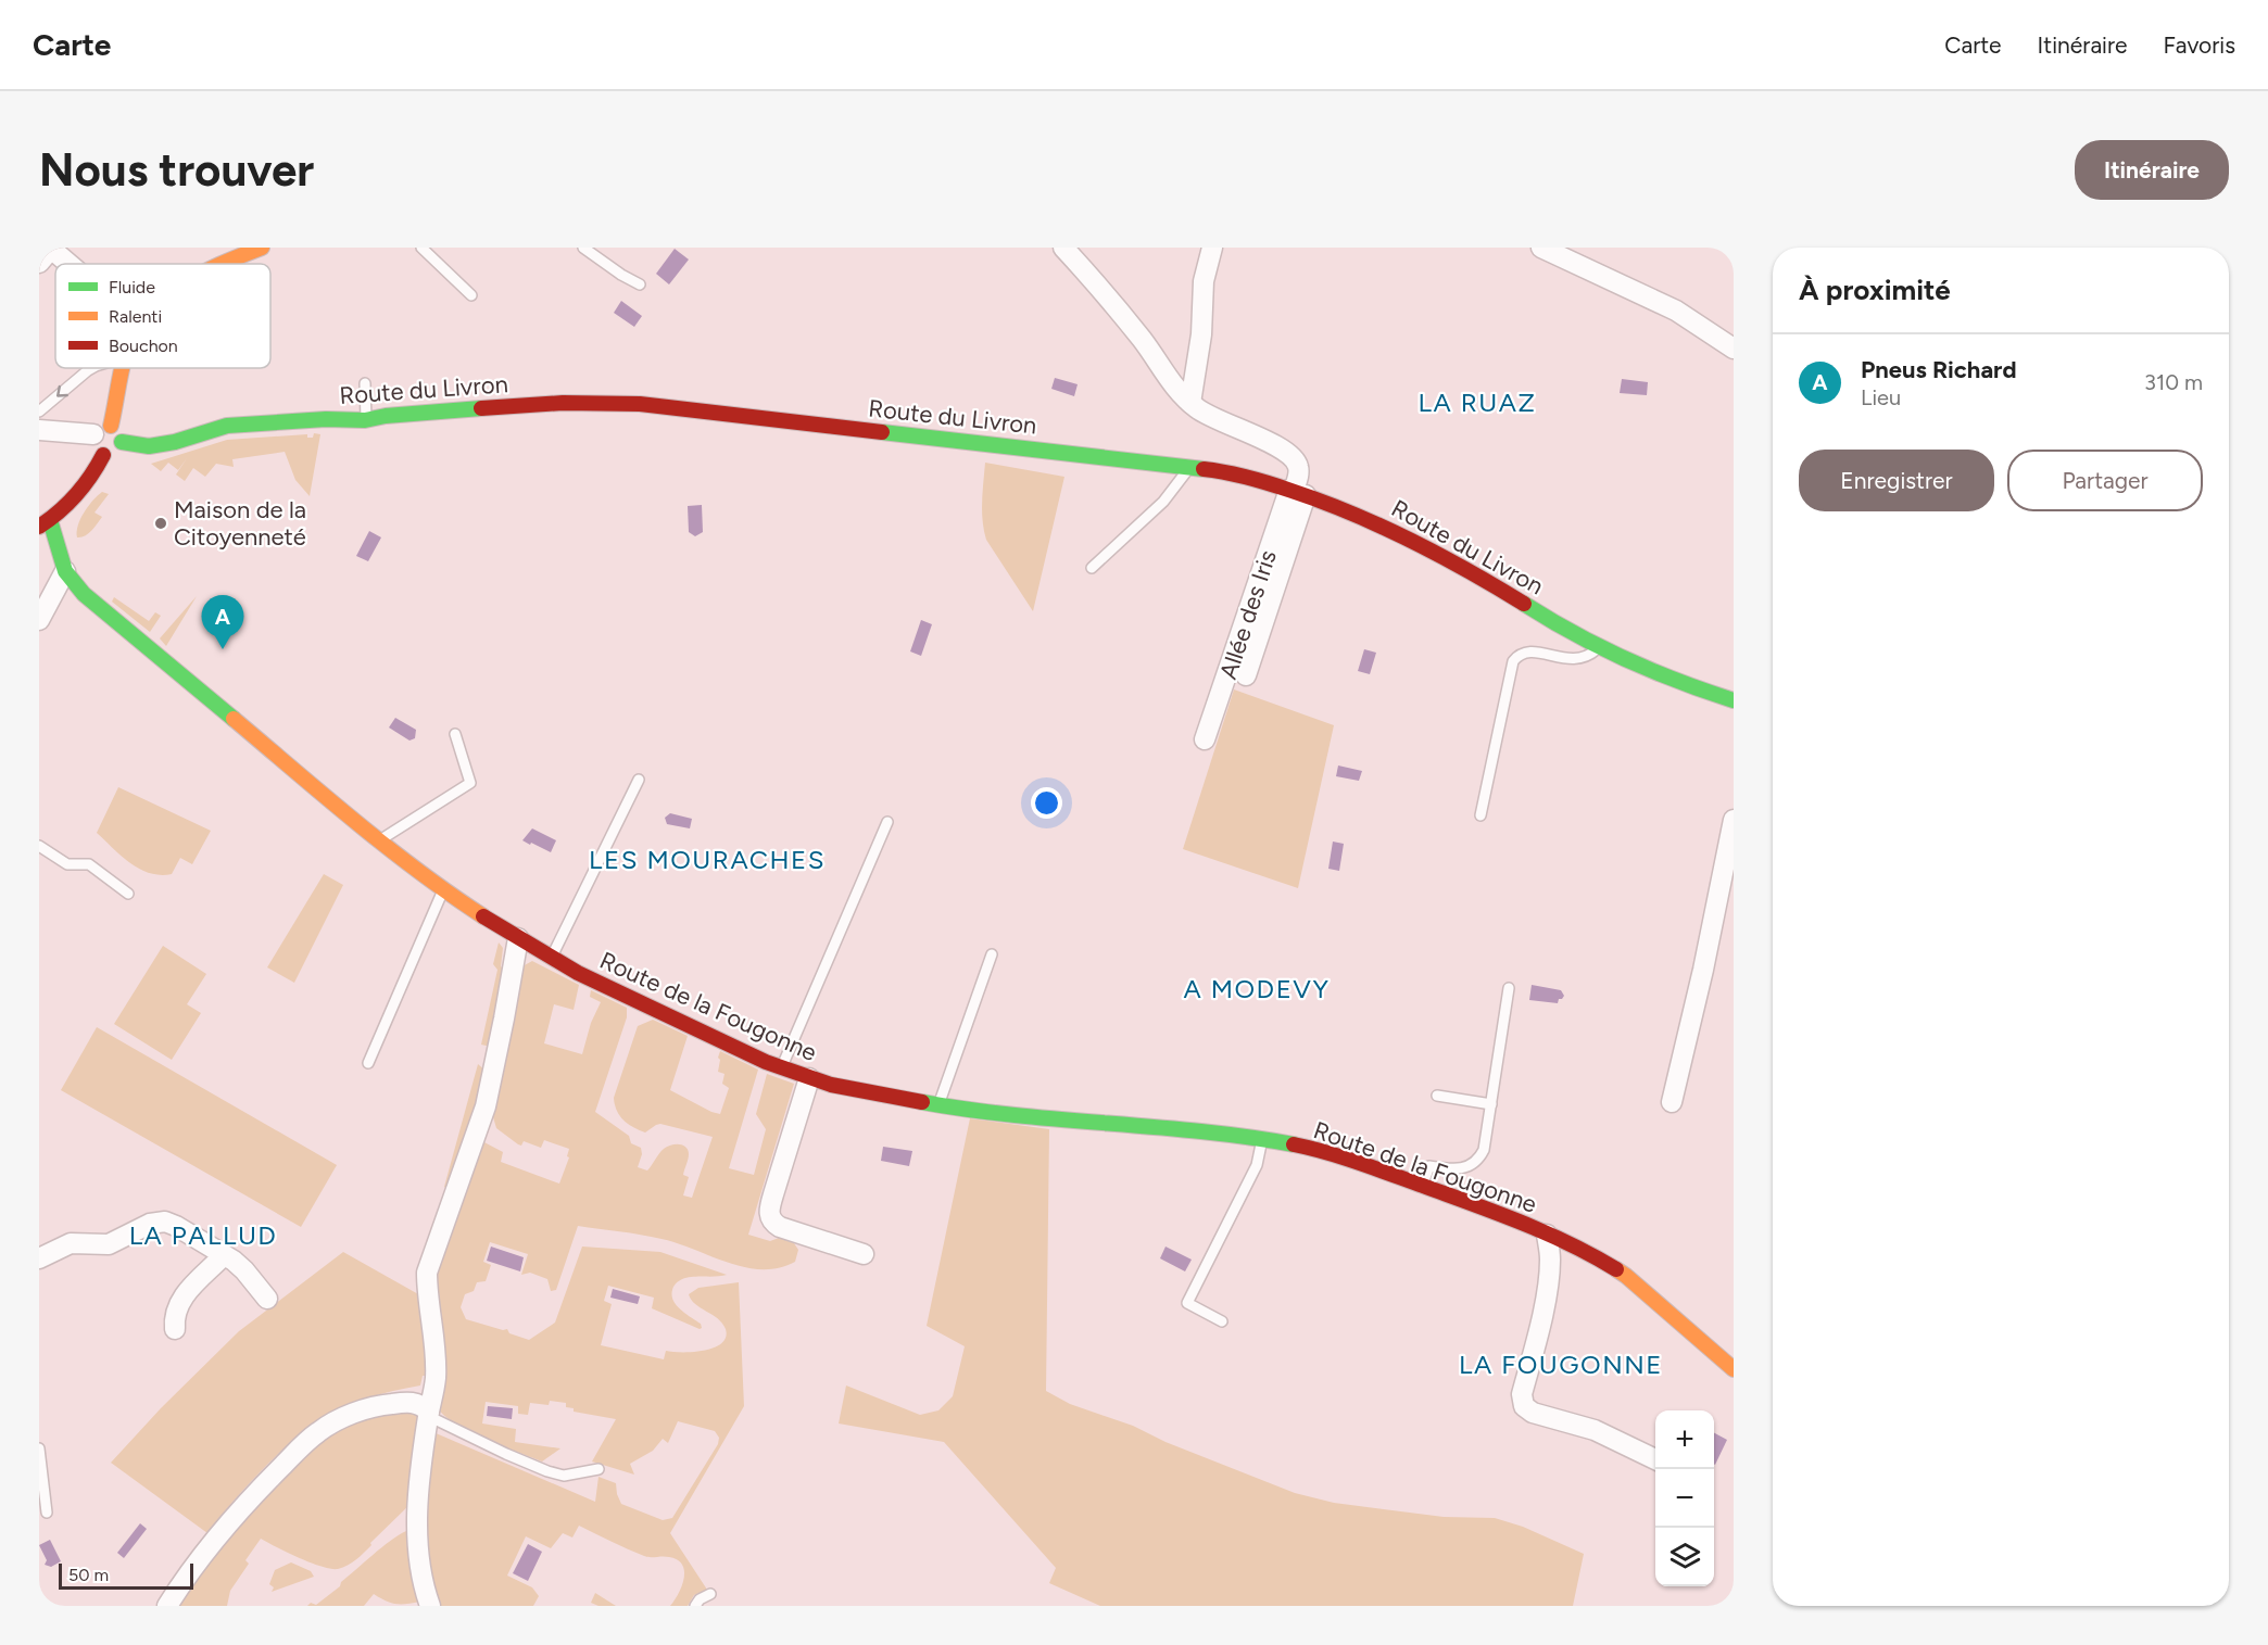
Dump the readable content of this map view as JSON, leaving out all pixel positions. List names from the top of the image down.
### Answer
{
  "streets": {
    "street": ["Route du Livron", "Allée des Iris", "Route de la Fougonne"]
  },
  "crossings": [
    ["Route du Livron", "Allée des Iris"]
  ],
  "districts": [
    "LA RUAZ",
    "LES MOURACHES",
    "A MODEVY",
    "LA PALLUD",
    "LA FOUGONNE"
  ],
  "places": ["Maison de la Citoyenneté"],
  "legend": ["Fluide", "Ralenti", "Bouchon"],
  "scale_bar": "50 m",
  "page": {
    "header": "Carte",
    "nav": ["Carte", "Itinéraire", "Favoris"],
    "buttons": [
      "Itinéraire",
      ["Enregistrer", "Partager"]
    ],
    "title": "Nous trouver",
    "heading": "À proximité",
    "list": [
      {
        "mark": "A",
        "name": "Pneus Richard",
        "note": "Lieu",
        "value": "310 m"
      }
    ],
    "pins": "A",
    "map_buttons": ["+", "−"],
    "scale": "50 m"
  }
}
